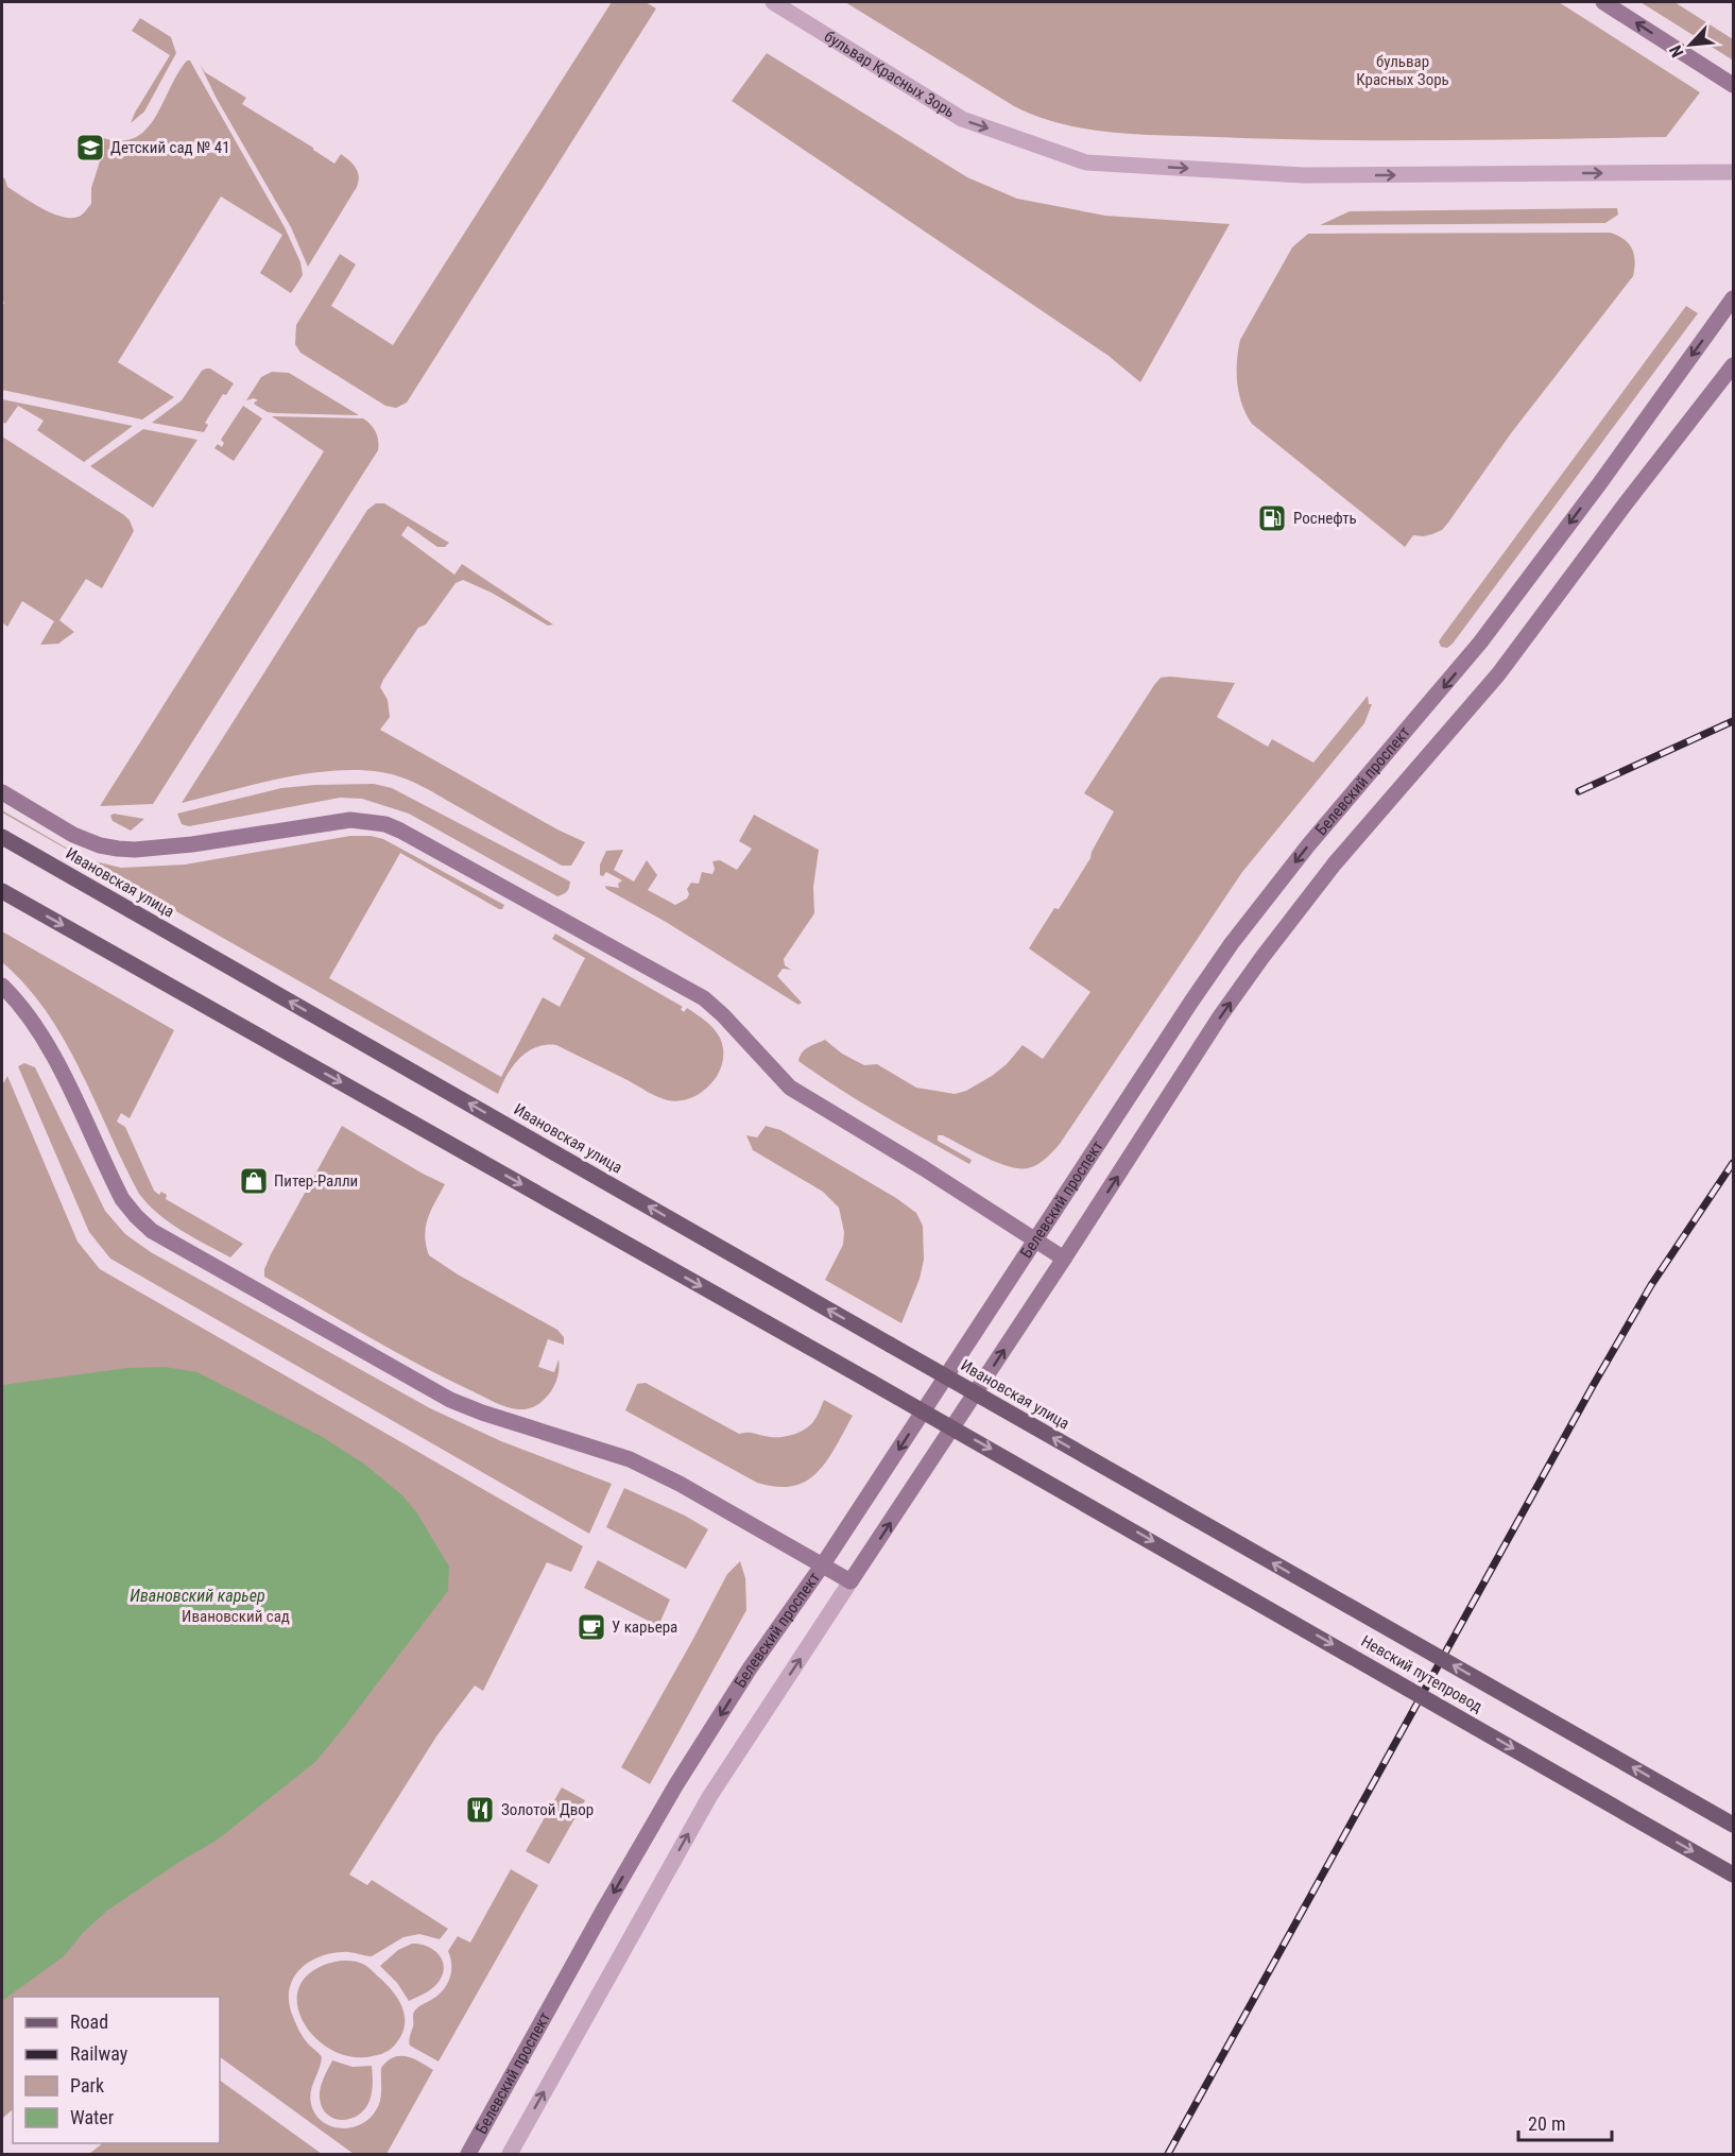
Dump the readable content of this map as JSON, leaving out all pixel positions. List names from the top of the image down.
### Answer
{
  "streets": {
    "main road": ["Ивановская улица", "Невский путепровод"],
    "street": ["бульвар Красных Зорь", "Белевский проспект"]
  },
  "crossings": [
    ["Белевский проспект", "Ивановская улица"],
    ["Ивановская улица", "Невский путепровод"]
  ],
  "one_way": ["бульвар Красных Зорь", "Ивановская улица"],
  "water": ["Ивановский карьер"],
  "parks": ["бульвар Красных Зорь", "Ивановский сад"],
  "places": {
    "school or university": ["Детский сад № 41"],
    "fuel station": ["Роснефть"],
    "shop": ["Питер-Ралли"],
    "cafe": ["У карьера"],
    "restaurant": ["Золотой Двор"]
  },
  "legend": [
    "Road",
    "Railway",
    "Park",
    "Water"
  ],
  "scale_bar": "20 m",
  "north": "bottom left"
}
